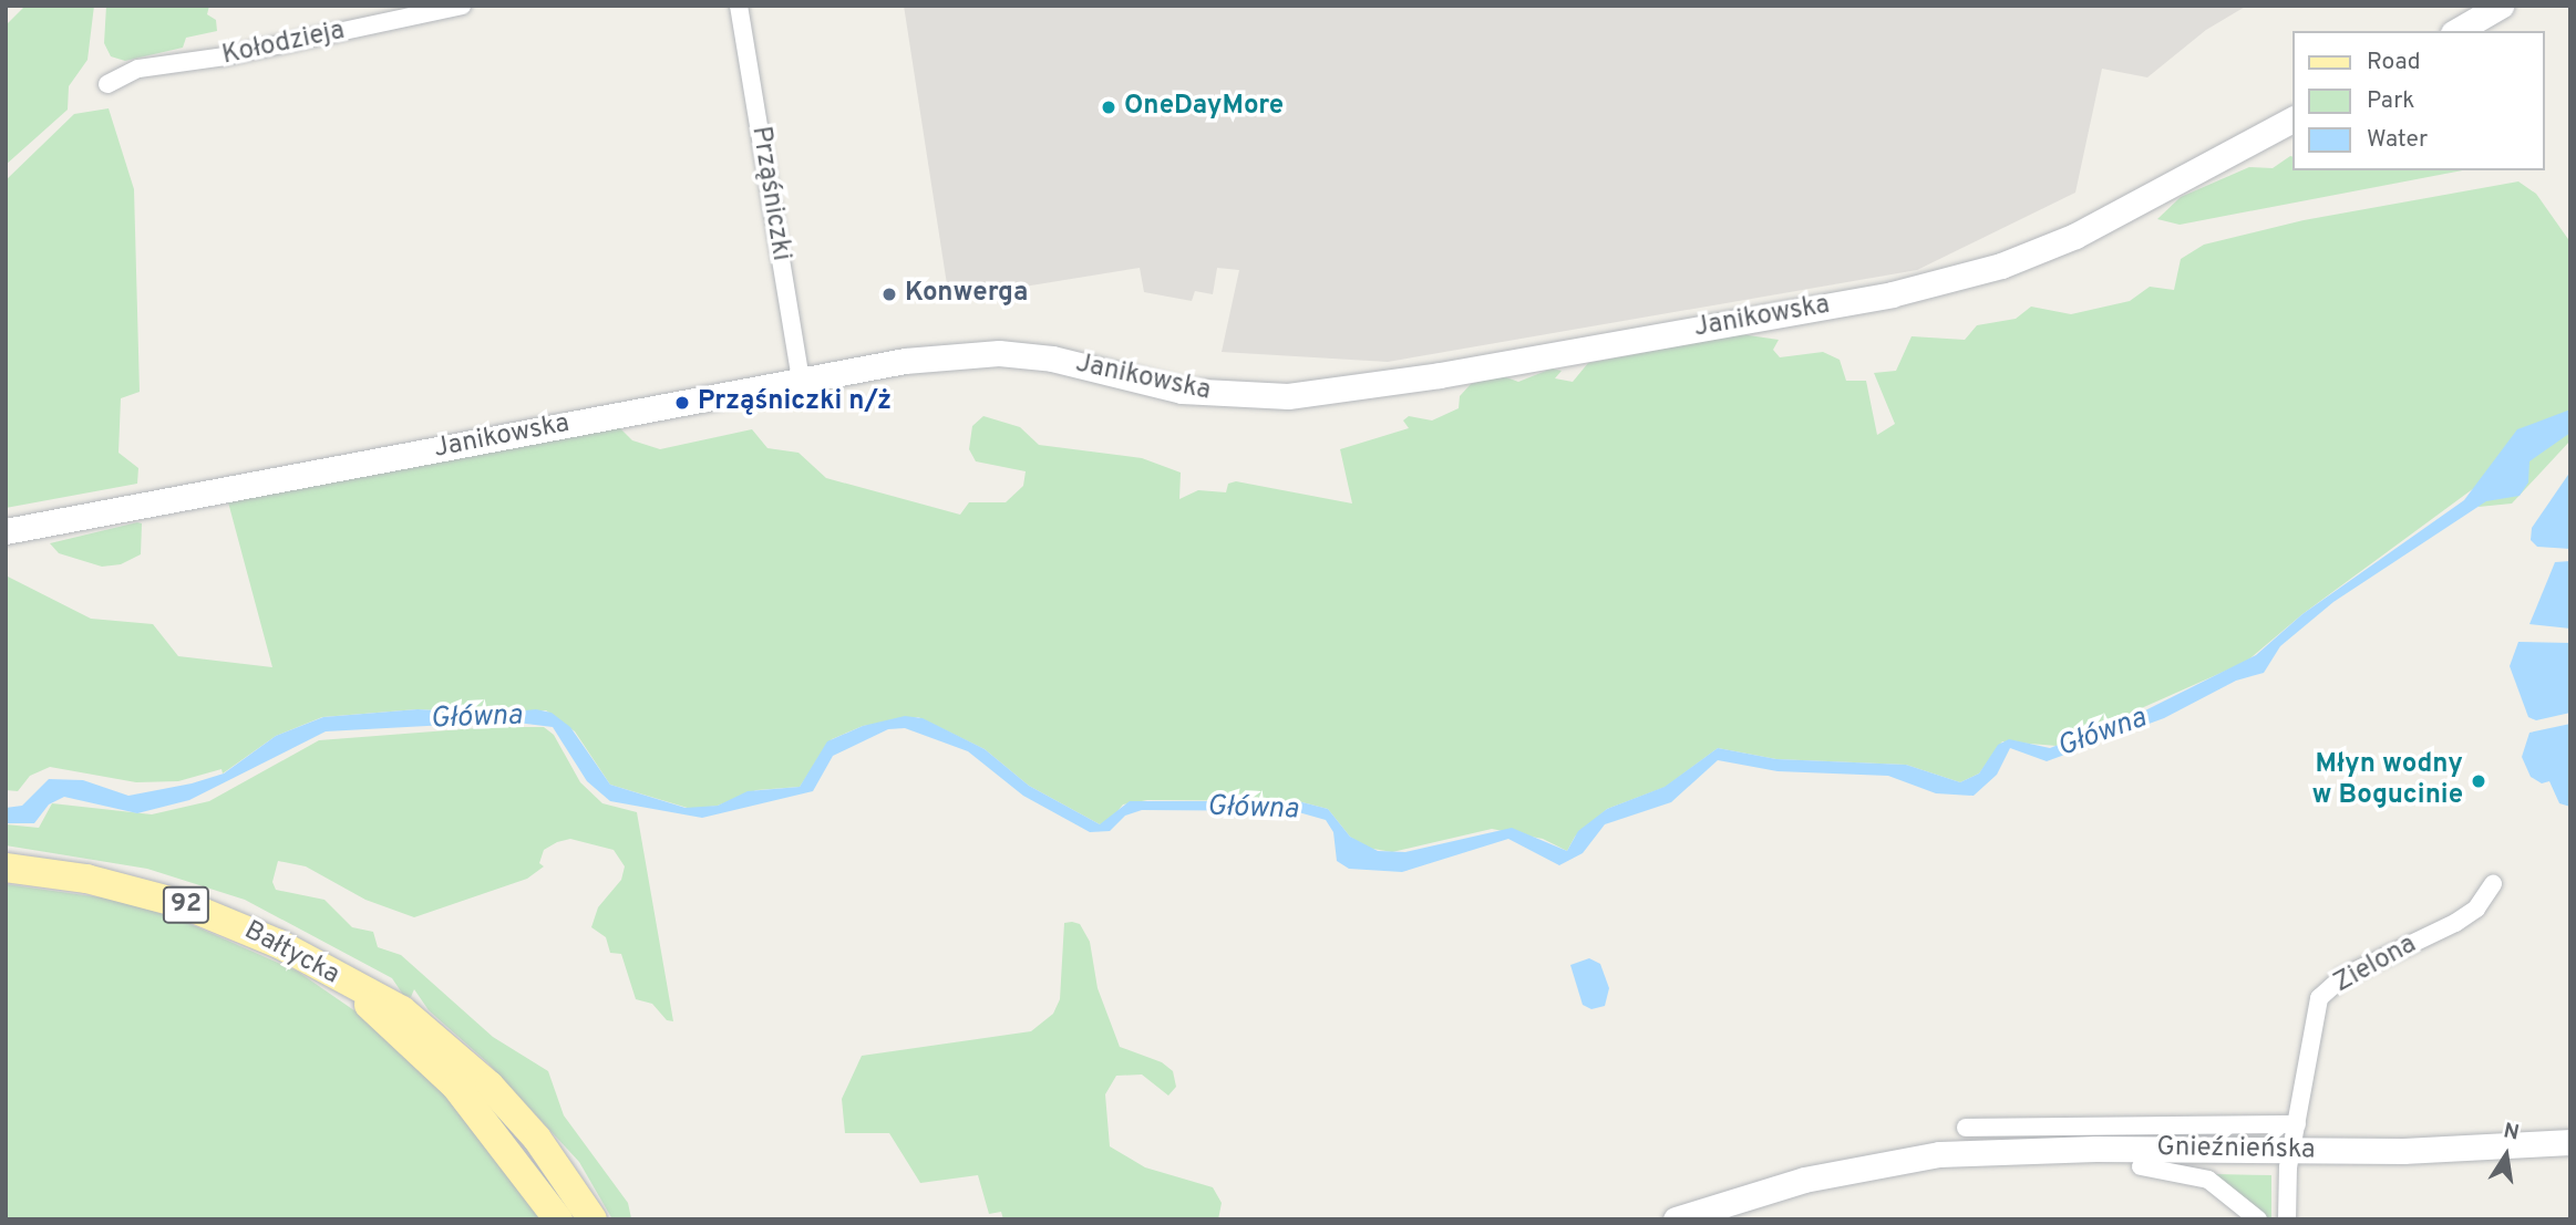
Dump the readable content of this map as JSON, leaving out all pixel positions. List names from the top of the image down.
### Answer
{
  "streets": {
    "main road": ["92", "Bałtycka"],
    "street": [
      "Kołodzieja",
      "Prząśniczki",
      "Janikowska",
      "Zielona",
      "Gnieźnieńska"
    ]
  },
  "crossings": [
    ["Prząśniczki", "Janikowska"],
    ["Zielona", "Gnieźnieńska"]
  ],
  "water": ["Główna"],
  "places": [
    "OneDayMore",
    "Konwerga",
    "Prząśniczki n/ż",
    "Młyn wodny w Bogucinie"
  ],
  "legend": ["Road", "Park", "Water"],
  "north": "top"
}
